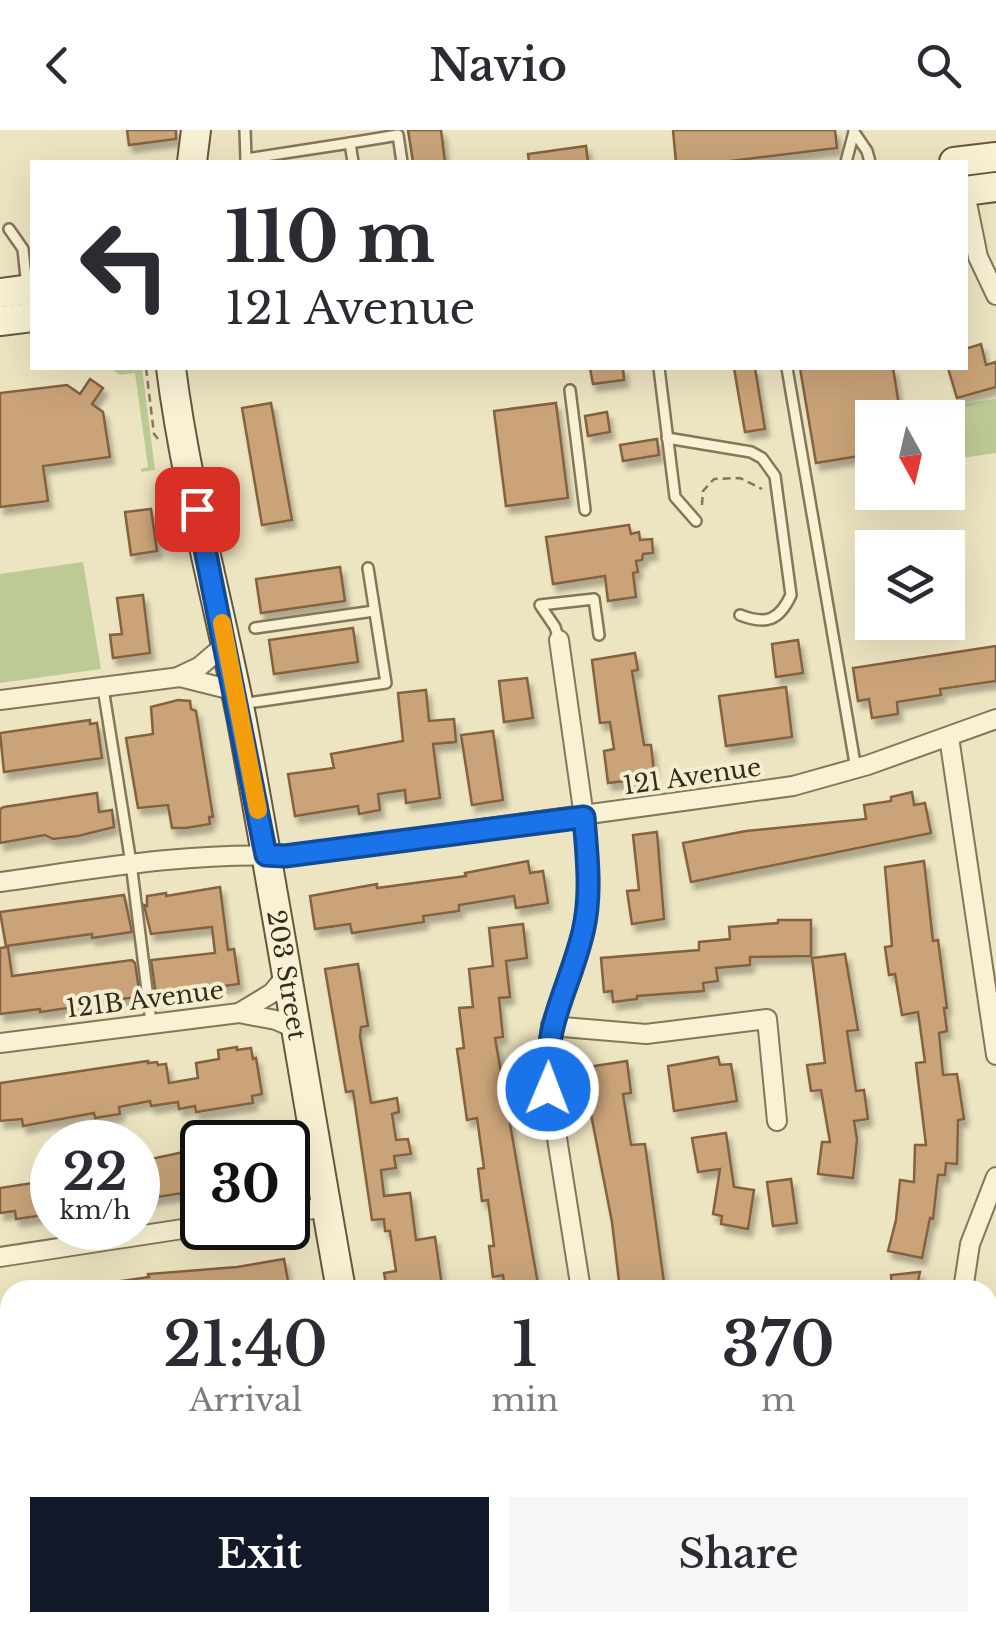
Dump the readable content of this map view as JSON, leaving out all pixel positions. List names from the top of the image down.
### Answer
{
  "streets": {
    "main road": ["203 Street"],
    "street": ["121 Avenue", "121B Avenue"]
  },
  "crossings": [
    ["121 Avenue", "203 Street"],
    ["203 Street", "121B Avenue"]
  ],
  "north": "bottom",
  "page": {
    "header": "Navio",
    "turn": ["110 m", "121 Avenue"],
    "speed": "22 km/h",
    "limit": "30",
    "eta": [
      "21:40",
      "Arrival",
      "1",
      "min",
      "370",
      "m"
    ],
    "buttons": ["Exit", "Share"]
  }
}
